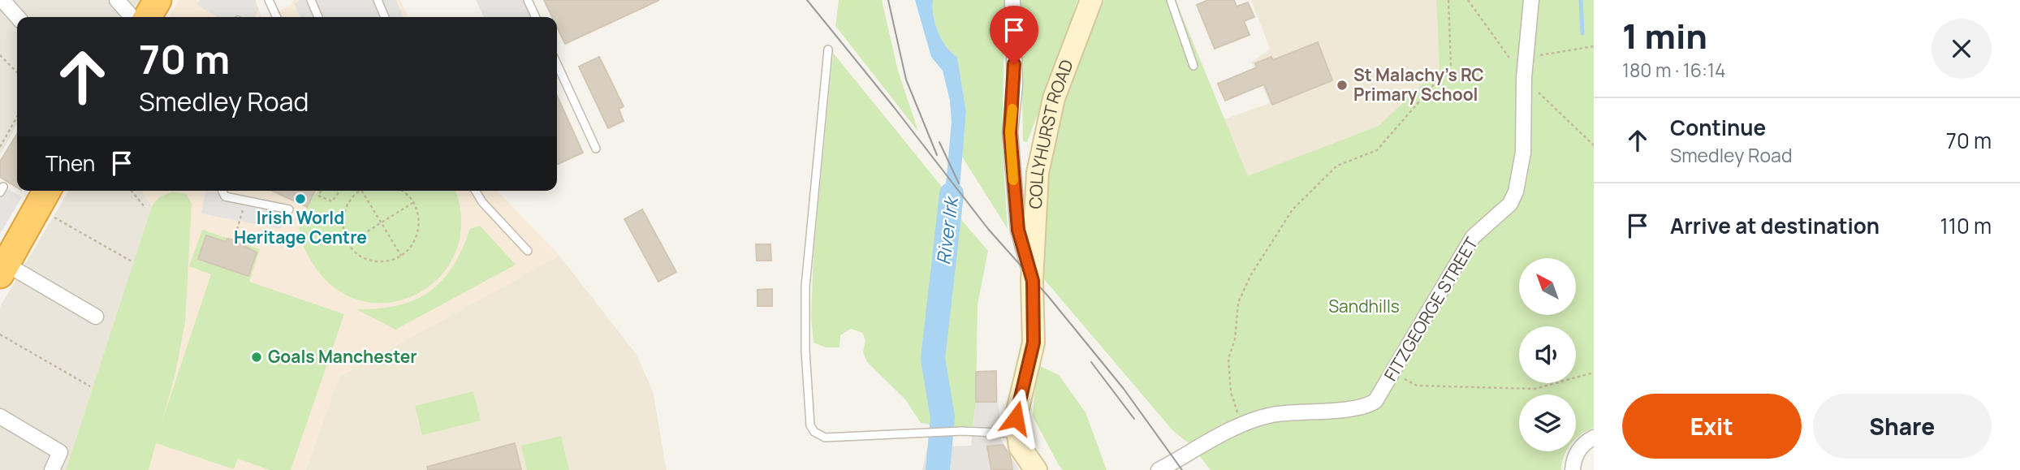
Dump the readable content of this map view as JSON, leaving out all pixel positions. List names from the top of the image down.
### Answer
{
  "streets": {
    "street": ["COLLYHURST ROAD", "FITZGEORGE STREET"]
  },
  "water": ["River Irk"],
  "parks": ["Sandhills"],
  "places": ["St Malachy's RC Primary School", "Irish World Heritage Centre", "Goals Manchester"],
  "north": "top left",
  "page": {
    "heading": ["1 min", "180 m · 16:14"],
    "turn": ["70 m", "Smedley Road"],
    "list": [
      {
        "name": "Continue",
        "note": "Smedley Road",
        "value": "70 m"
      },
      {
        "name": "Arrive at destination",
        "value": "110 m"
      }
    ],
    "then": "Then",
    "buttons": ["Exit", "Share"]
  }
}
